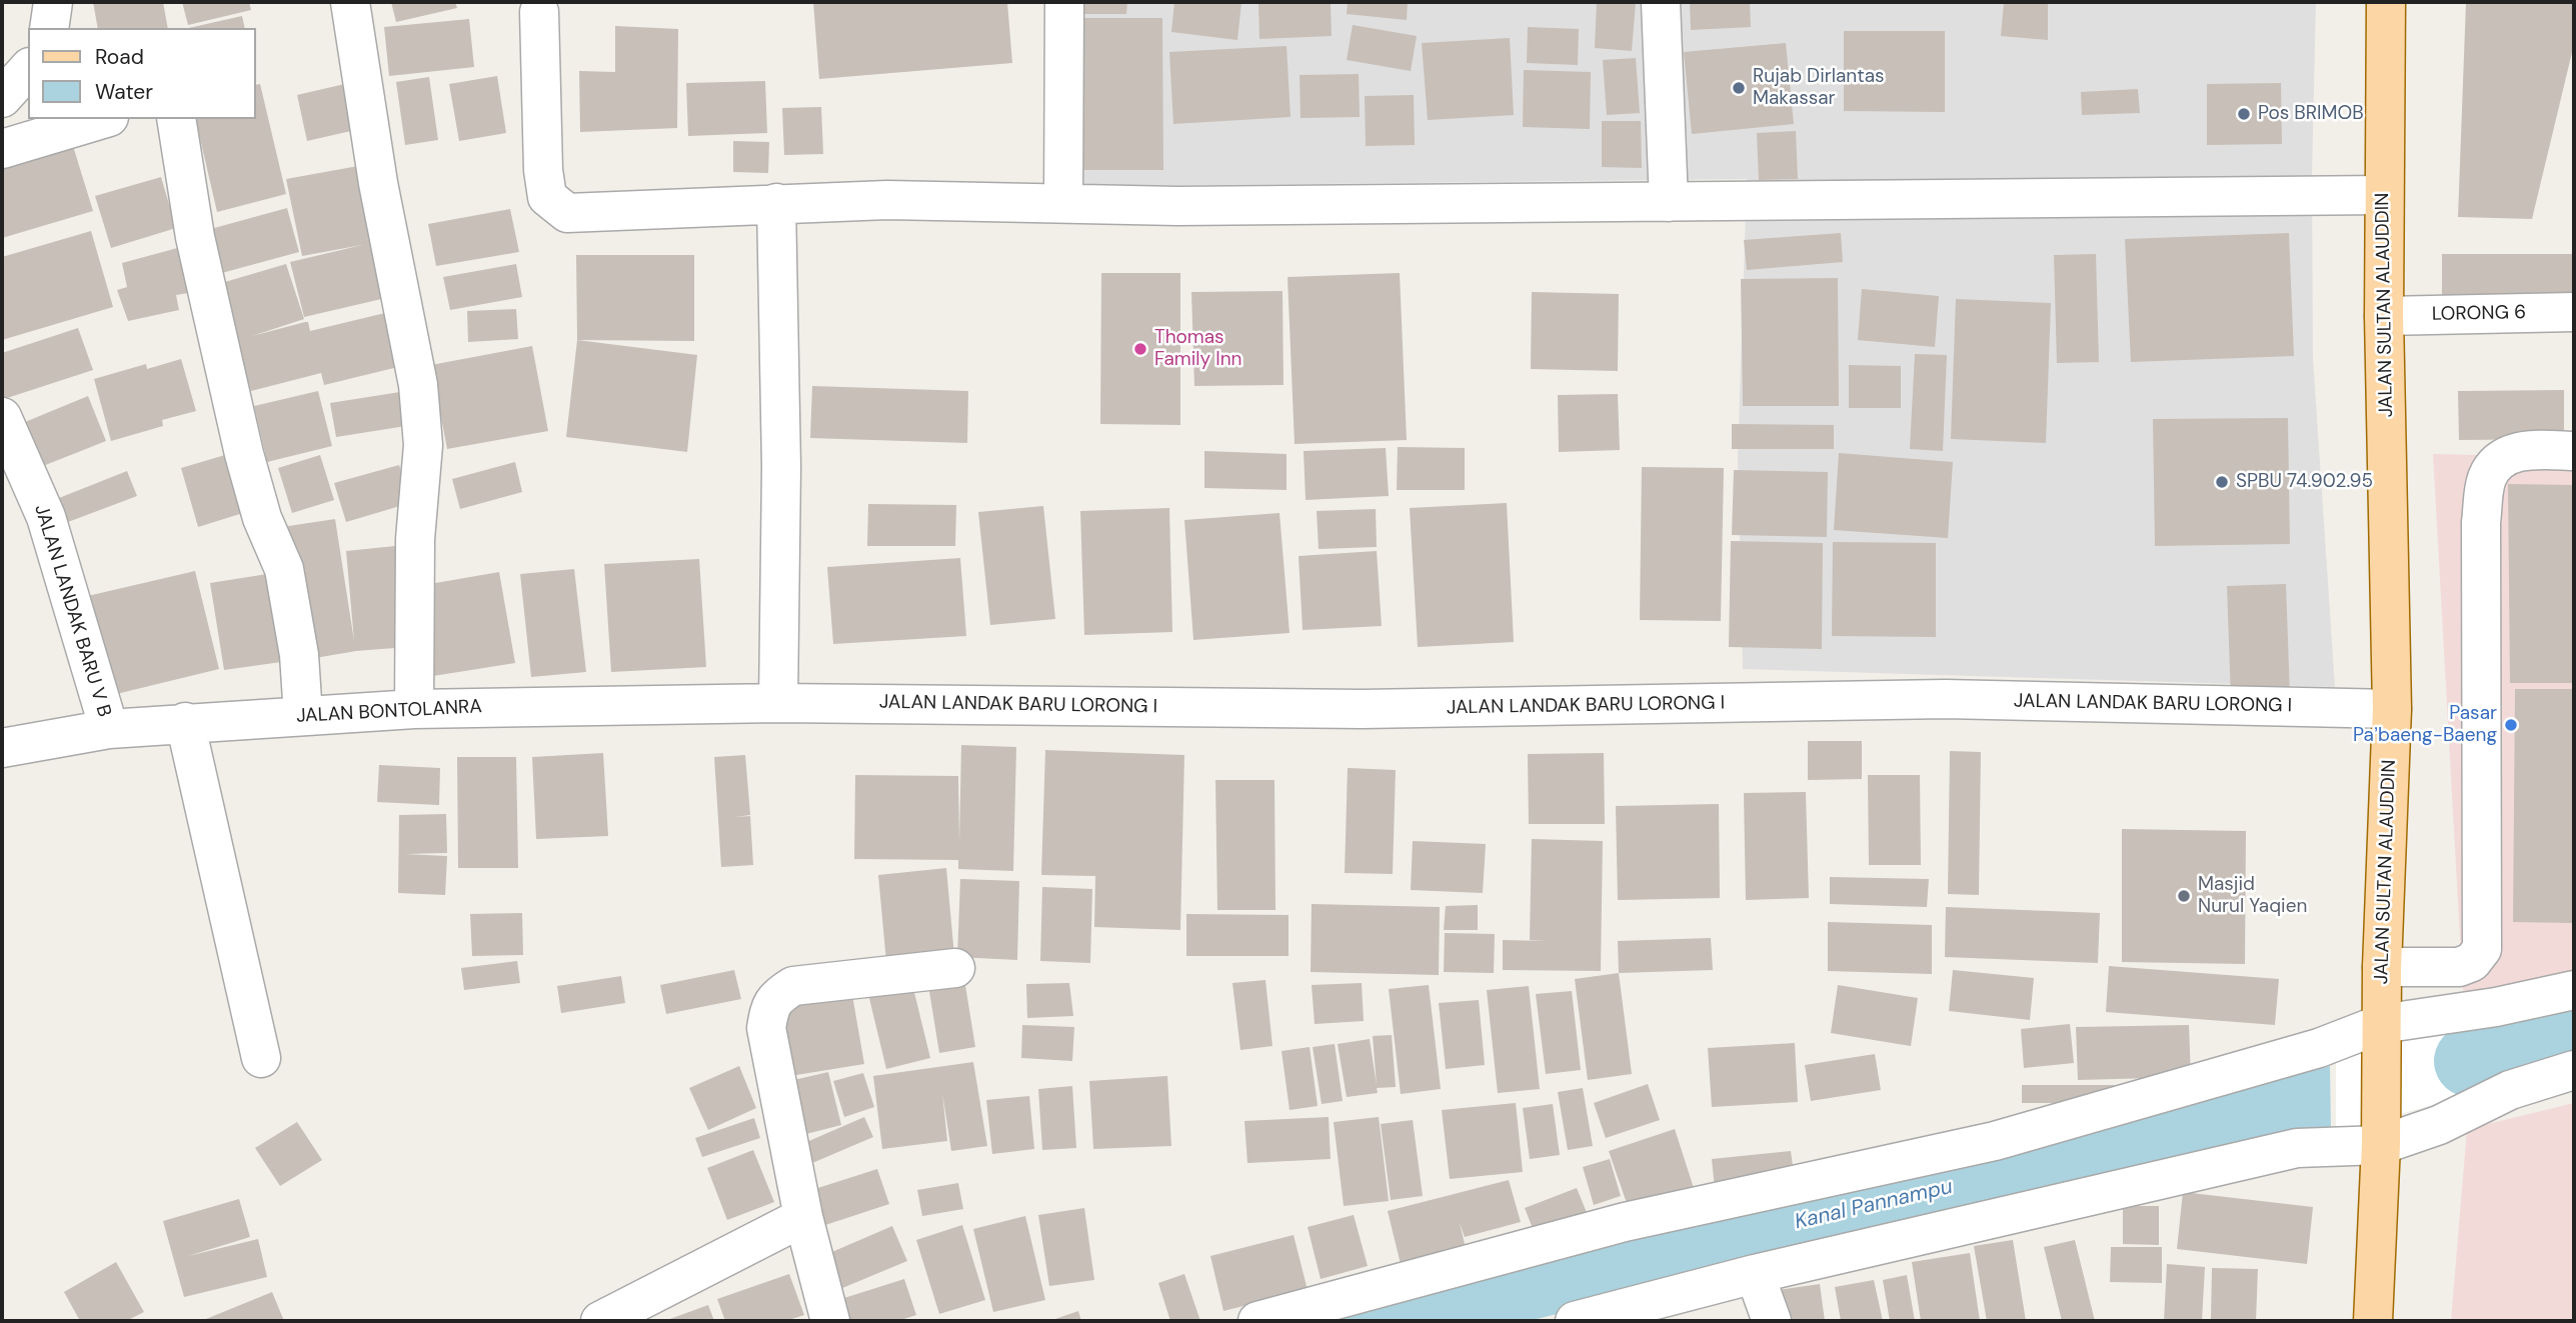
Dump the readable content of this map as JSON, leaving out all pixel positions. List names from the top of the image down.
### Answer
{
  "streets": {
    "main road": ["JALAN SULTAN ALAUDDIN"],
    "street": [
      "LORONG 6",
      "JALAN LANDAK BARU V B",
      "JALAN LANDAK BARU LORONG I",
      "JALAN BONTOLANRA"
    ]
  },
  "crossings": [
    ["JALAN SULTAN ALAUDDIN", "LORONG 6"],
    ["JALAN SULTAN ALAUDDIN", "JALAN LANDAK BARU LORONG I"],
    ["JALAN LANDAK BARU V B", "JALAN BONTOLANRA"],
    ["JALAN LANDAK BARU LORONG I", "JALAN BONTOLANRA"]
  ],
  "water": ["Kanal Pannampu"],
  "places": [
    "Rujab Dirlantas Makassar",
    "Pos BRIMOB",
    "Thomas Family Inn",
    "SPBU 74.902.95",
    "Pasar Paʼbaeng-Baeng",
    "Masjid Nurul Yaqien"
  ],
  "legend": ["Road", "Water"]
}
